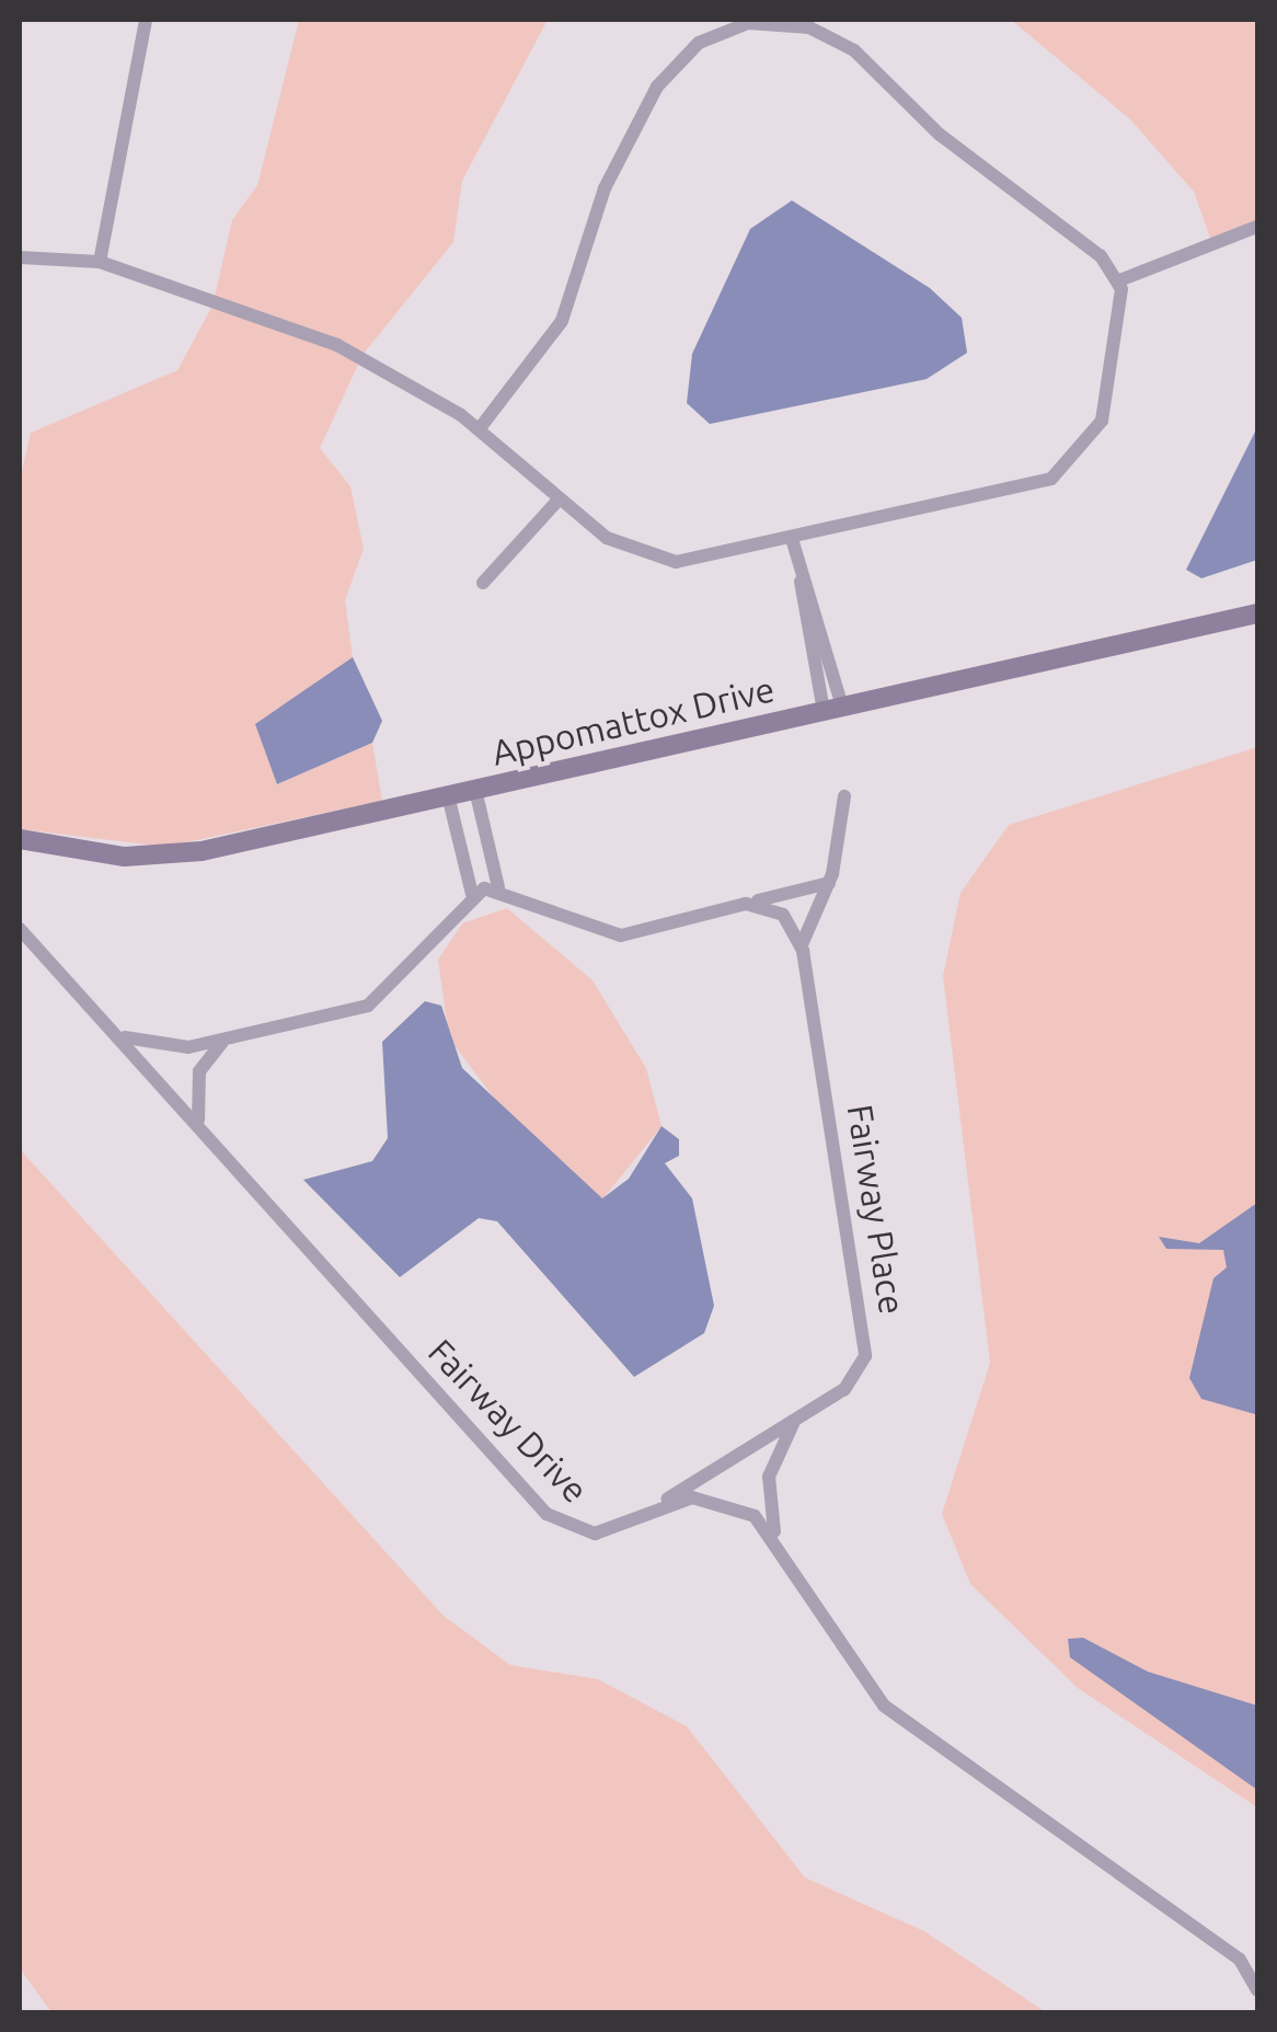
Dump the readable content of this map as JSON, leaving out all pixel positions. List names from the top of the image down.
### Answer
{
  "streets": {
    "street": ["Appomattox Drive", "Fairway Place", "Fairway Drive"]
  },
  "crossings": [
    ["Fairway Place", "Fairway Drive"]
  ]
}
